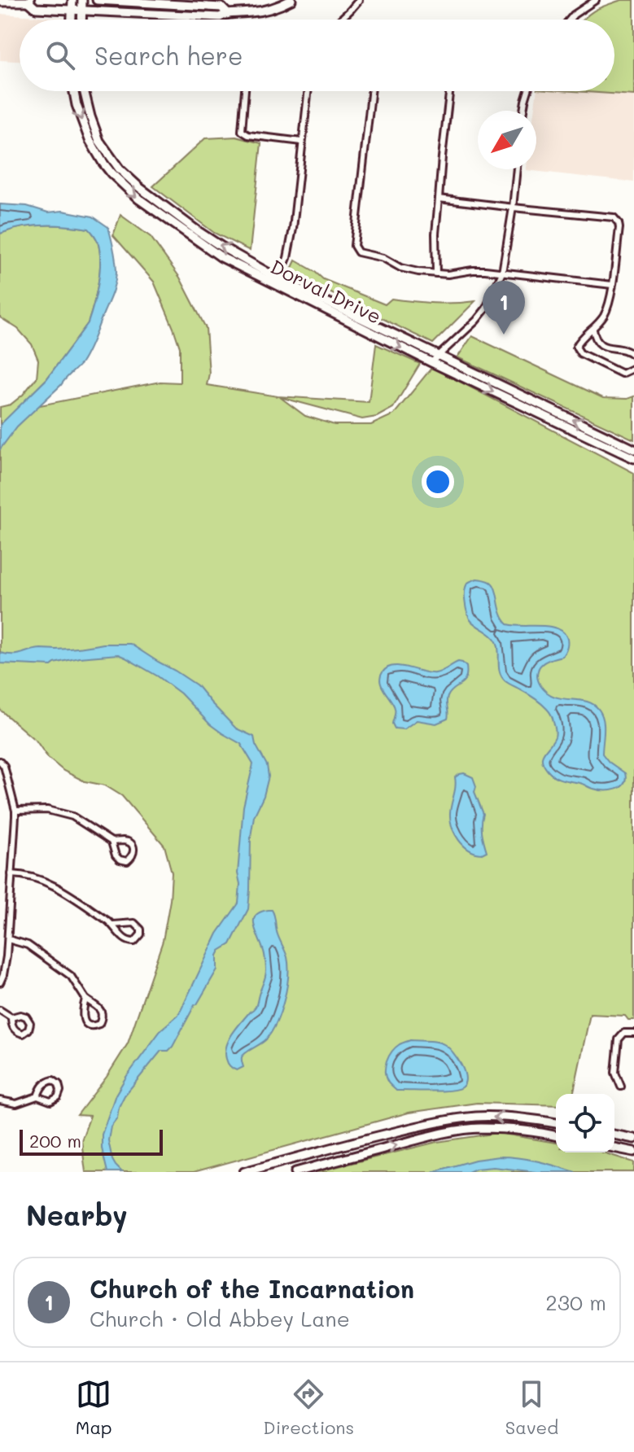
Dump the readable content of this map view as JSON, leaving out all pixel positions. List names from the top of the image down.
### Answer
{
  "streets": {
    "main road": ["Dorval Drive"]
  },
  "scale_bar": "200 m",
  "north": "bottom left",
  "page": {
    "search": "Search here",
    "pins": "1",
    "scale": "200 m",
    "heading": "Nearby",
    "list": [
      {
        "mark": "1",
        "name": "Church of the Incarnation",
        "note": "Church · Old Abbey Lane",
        "value": "230 m"
      }
    ],
    "nav": ["Map", "Directions", "Saved"]
  }
}
